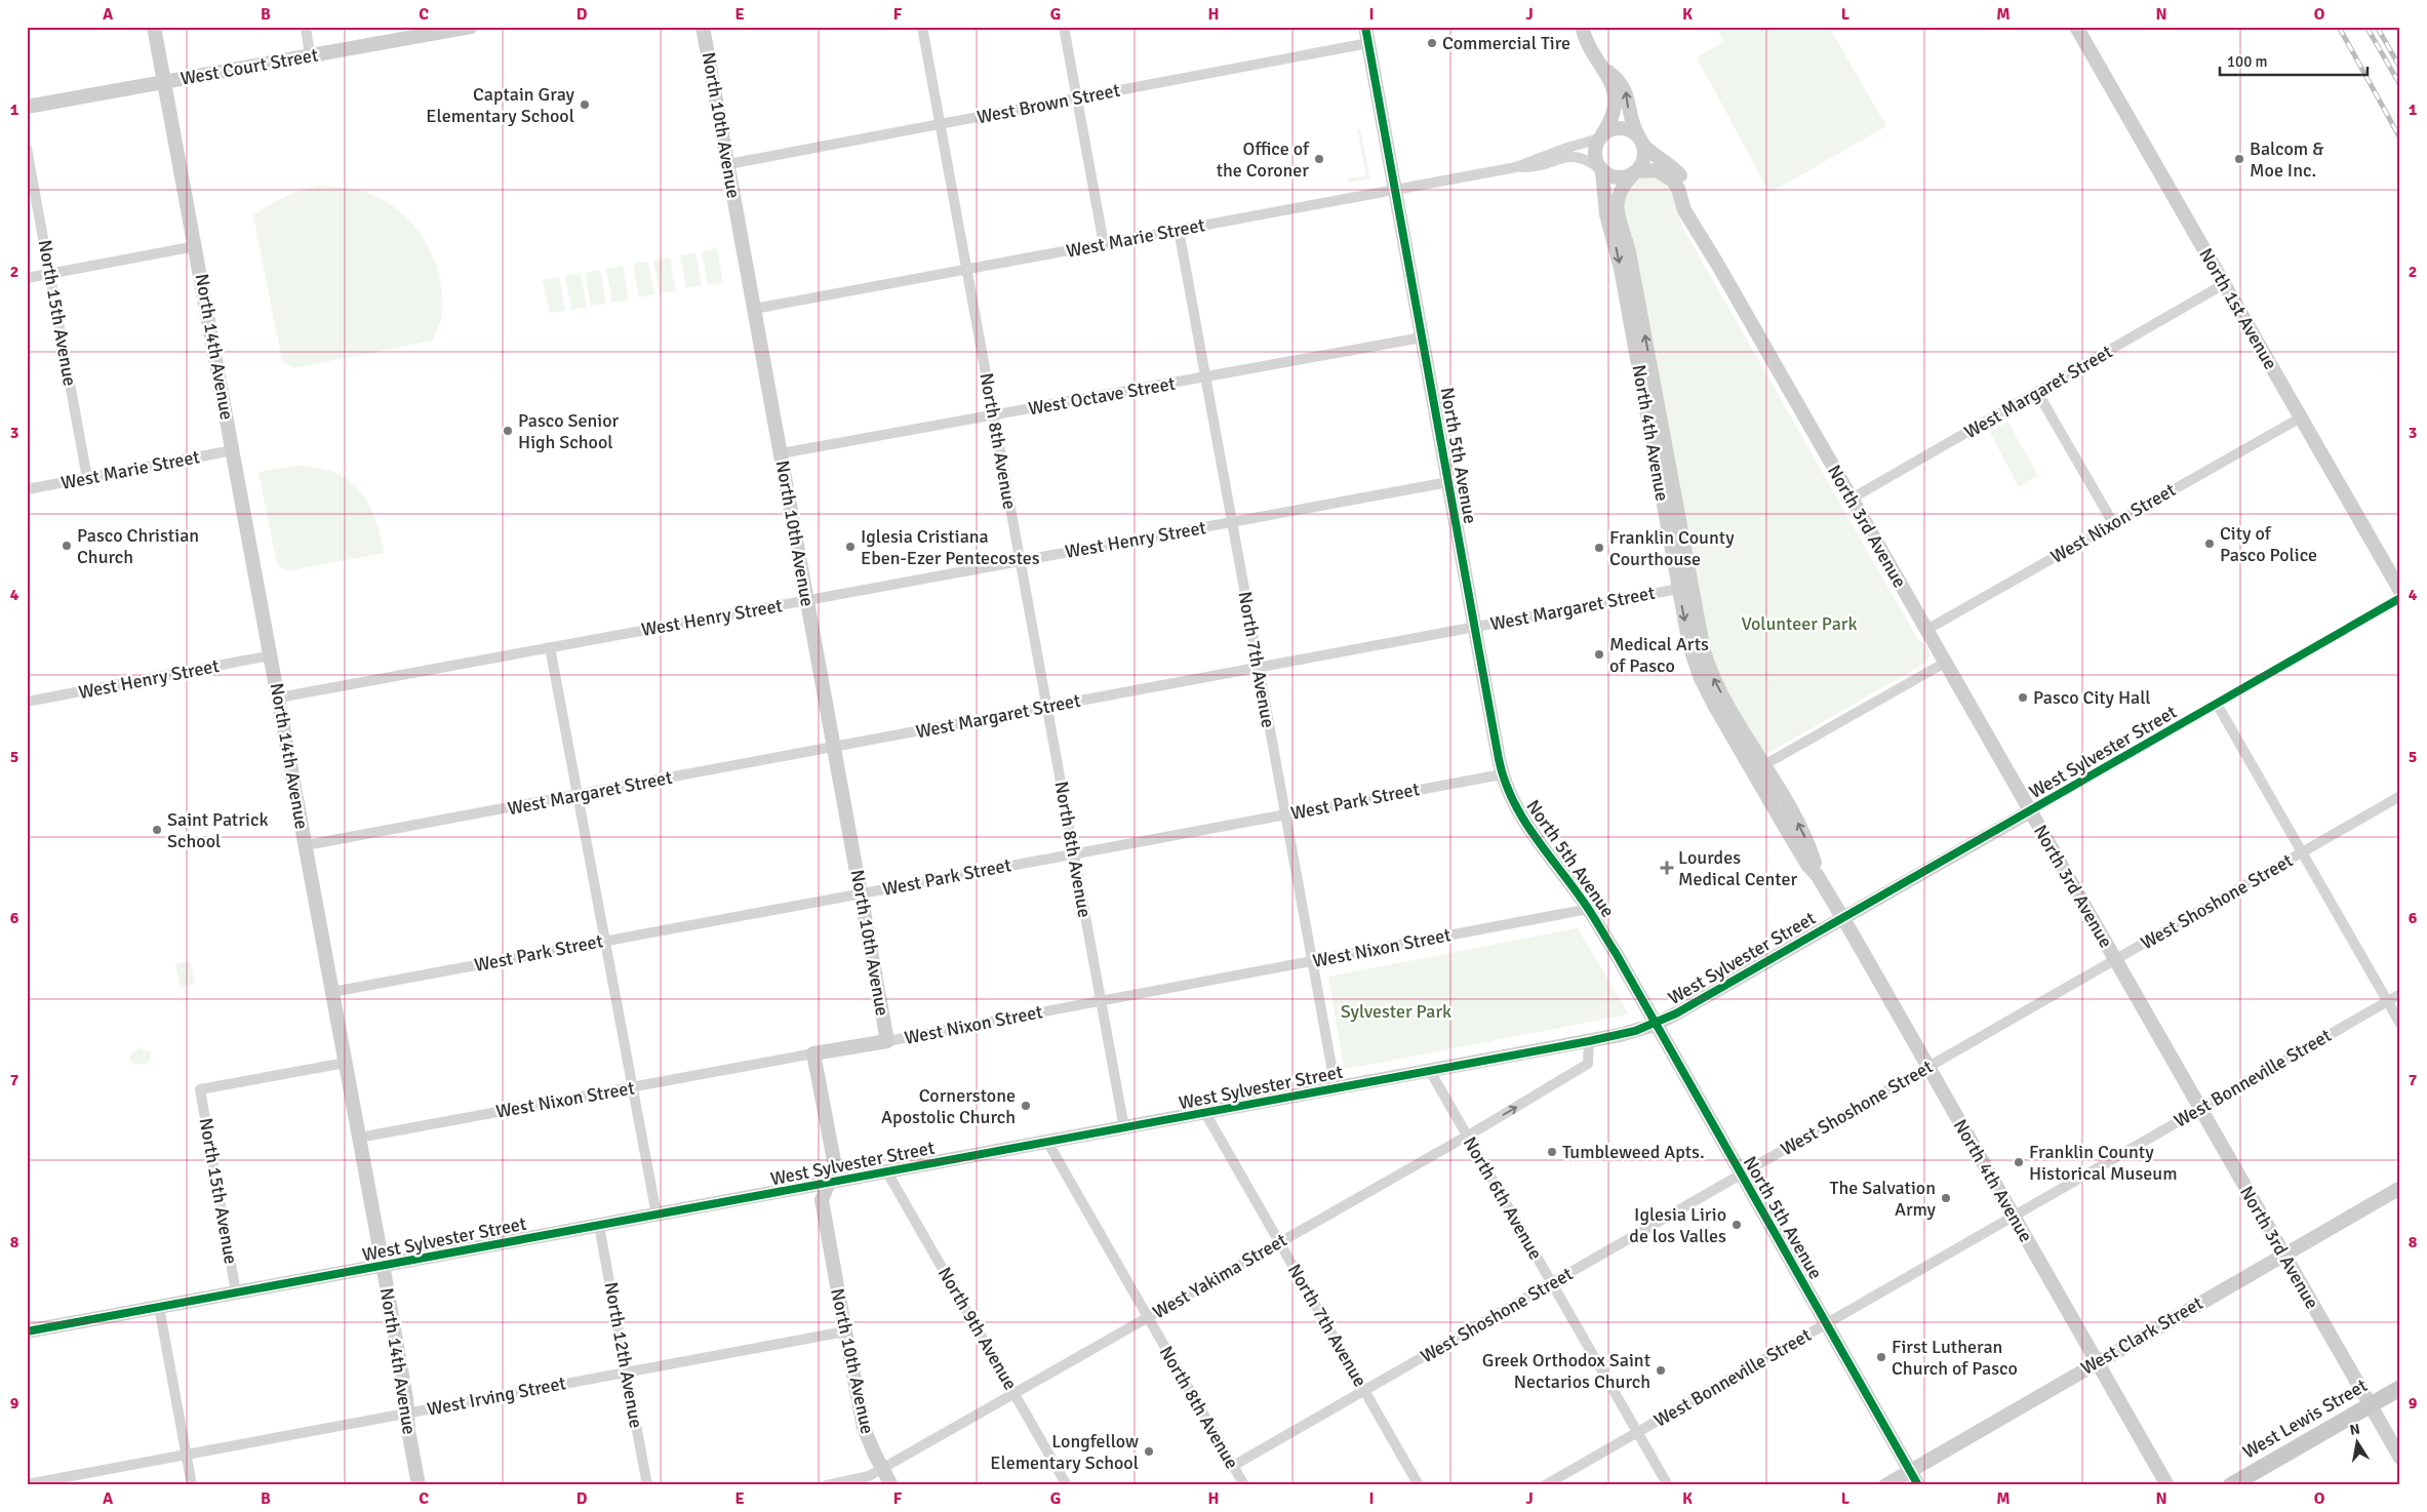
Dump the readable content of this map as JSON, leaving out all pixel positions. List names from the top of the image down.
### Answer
{
  "streets": {
    "main road": ["West Lewis Street"],
    "street": [
      "West Court Street",
      "West Brown Street",
      "North 10th Avenue",
      "West Marie Street",
      "North 1st Avenue",
      "North 15th Avenue",
      "North 14th Avenue",
      "West Margaret Street",
      "West Octave Street",
      "North 4th Avenue",
      "North 8th Avenue",
      "North 5th Avenue",
      "West Nixon Street",
      "North 3rd Avenue",
      "West Henry Street",
      "North 7th Avenue",
      "West Sylvester Street",
      "West Park Street",
      "West Shoshone Street",
      "West Bonneville Street",
      "North 6th Avenue",
      "West Yakima Street",
      "North 9th Avenue",
      "West Clark Street",
      "North 12th Avenue",
      "West Irving Street"
    ]
  },
  "crossings": [
    ["West Court Street", "North 14th Avenue"],
    ["West Brown Street", "North 10th Avenue"],
    ["West Brown Street", "North 8th Avenue"],
    ["West Brown Street", "North 5th Avenue"],
    ["North 10th Avenue", "West Marie Street"],
    ["North 10th Avenue", "West Margaret Street"],
    ["North 10th Avenue", "West Octave Street"],
    ["North 10th Avenue", "West Nixon Street"],
    ["North 10th Avenue", "West Henry Street"],
    ["North 10th Avenue", "West Sylvester Street"],
    ["North 10th Avenue", "West Park Street"],
    ["North 10th Avenue", "West Yakima Street"],
    ["North 10th Avenue", "West Irving Street"],
    ["West Marie Street", "North 15th Avenue"],
    ["West Marie Street", "North 14th Avenue"],
    ["West Marie Street", "North 4th Avenue"],
    ["West Marie Street", "North 8th Avenue"],
    ["West Marie Street", "North 5th Avenue"],
    ["West Marie Street", "North 3rd Avenue"],
    ["West Marie Street", "North 7th Avenue"],
    ["North 1st Avenue", "West Margaret Street"],
    ["North 1st Avenue", "West Nixon Street"],
    ["North 15th Avenue", "North 14th Avenue"],
    ["North 15th Avenue", "West Sylvester Street"],
    ["North 14th Avenue", "West Margaret Street"],
    ["North 14th Avenue", "West Nixon Street"],
    ["North 14th Avenue", "West Henry Street"],
    ["North 14th Avenue", "West Sylvester Street"],
    ["North 14th Avenue", "West Park Street"],
    ["North 14th Avenue", "West Irving Street"],
    ["West Margaret Street", "North 4th Avenue"],
    ["West Margaret Street", "North 8th Avenue"],
    ["West Margaret Street", "North 5th Avenue"],
    ["West Margaret Street", "North 3rd Avenue"],
    ["West Margaret Street", "North 7th Avenue"],
    ["West Octave Street", "North 8th Avenue"],
    ["West Octave Street", "North 5th Avenue"],
    ["West Octave Street", "North 7th Avenue"],
    ["North 4th Avenue", "North 3rd Avenue"],
    ["North 4th Avenue", "West Sylvester Street"],
    ["North 4th Avenue", "West Shoshone Street"],
    ["North 4th Avenue", "West Bonneville Street"],
    ["North 4th Avenue", "West Clark Street"],
    ["North 8th Avenue", "West Nixon Street"],
    ["North 8th Avenue", "West Henry Street"],
    ["North 8th Avenue", "West Sylvester Street"],
    ["North 8th Avenue", "West Park Street"],
    ["North 8th Avenue", "West Shoshone Street"],
    ["North 8th Avenue", "West Yakima Street"],
    ["North 5th Avenue", "West Nixon Street"],
    ["North 5th Avenue", "West Henry Street"],
    ["North 5th Avenue", "West Sylvester Street"],
    ["North 5th Avenue", "West Park Street"],
    ["North 5th Avenue", "West Shoshone Street"],
    ["North 5th Avenue", "West Bonneville Street"],
    ["North 5th Avenue", "West Clark Street"],
    ["West Nixon Street", "North 3rd Avenue"],
    ["West Nixon Street", "North 7th Avenue"],
    ["North 3rd Avenue", "West Sylvester Street"],
    ["North 3rd Avenue", "West Shoshone Street"],
    ["North 3rd Avenue", "West Bonneville Street"],
    ["North 3rd Avenue", "West Clark Street"],
    ["North 3rd Avenue", "West Lewis Street"],
    ["West Henry Street", "North 7th Avenue"],
    ["North 7th Avenue", "West Sylvester Street"],
    ["North 7th Avenue", "West Park Street"],
    ["North 7th Avenue", "West Shoshone Street"],
    ["North 7th Avenue", "West Yakima Street"],
    ["West Sylvester Street", "North 6th Avenue"],
    ["West Sylvester Street", "West Yakima Street"],
    ["West Sylvester Street", "North 9th Avenue"],
    ["West Sylvester Street", "North 12th Avenue"],
    ["West Shoshone Street", "North 6th Avenue"],
    ["West Bonneville Street", "North 6th Avenue"],
    ["North 6th Avenue", "West Yakima Street"],
    ["West Yakima Street", "North 9th Avenue"],
    ["North 12th Avenue", "West Irving Street"]
  ],
  "parks": ["Volunteer Park", "Sylvester Park"],
  "places": {
    "other": [
      "Commercial Tire",
      "Captain Gray Elementary School",
      "Office of the Coroner",
      "Balcom & Moe Inc.",
      "Pasco Senior High School",
      "City of Pasco Police",
      "Pasco Christian Church",
      "Iglesia Cristiana Eben-Ezer Pentecostes",
      "Franklin County Courthouse",
      "Medical Arts of Pasco",
      "Pasco City Hall",
      "Saint Patrick School",
      "Cornerstone Apostolic Church",
      "Tumbleweed Apts.",
      "Franklin County Historical Museum",
      "The Salvation Army",
      "Iglesia Lirio de los Valles",
      "First Lutheran Church of Pasco",
      "Greek Orthodox Saint Nectarios Church",
      "Longfellow Elementary School"
    ],
    "health": ["Lourdes Medical Center"]
  },
  "scale_bar": "100 m",
  "north": "top",
  "grid": {
    "columns": [
      "A",
      "B",
      "C",
      "D",
      "E",
      "F",
      "G",
      "H",
      "I",
      "J",
      "K",
      "L",
      "M",
      "N",
      "O"
    ],
    "rows": [
      "1",
      "2",
      "3",
      "4",
      "5",
      "6",
      "7",
      "8",
      "9"
    ]
  }
}
